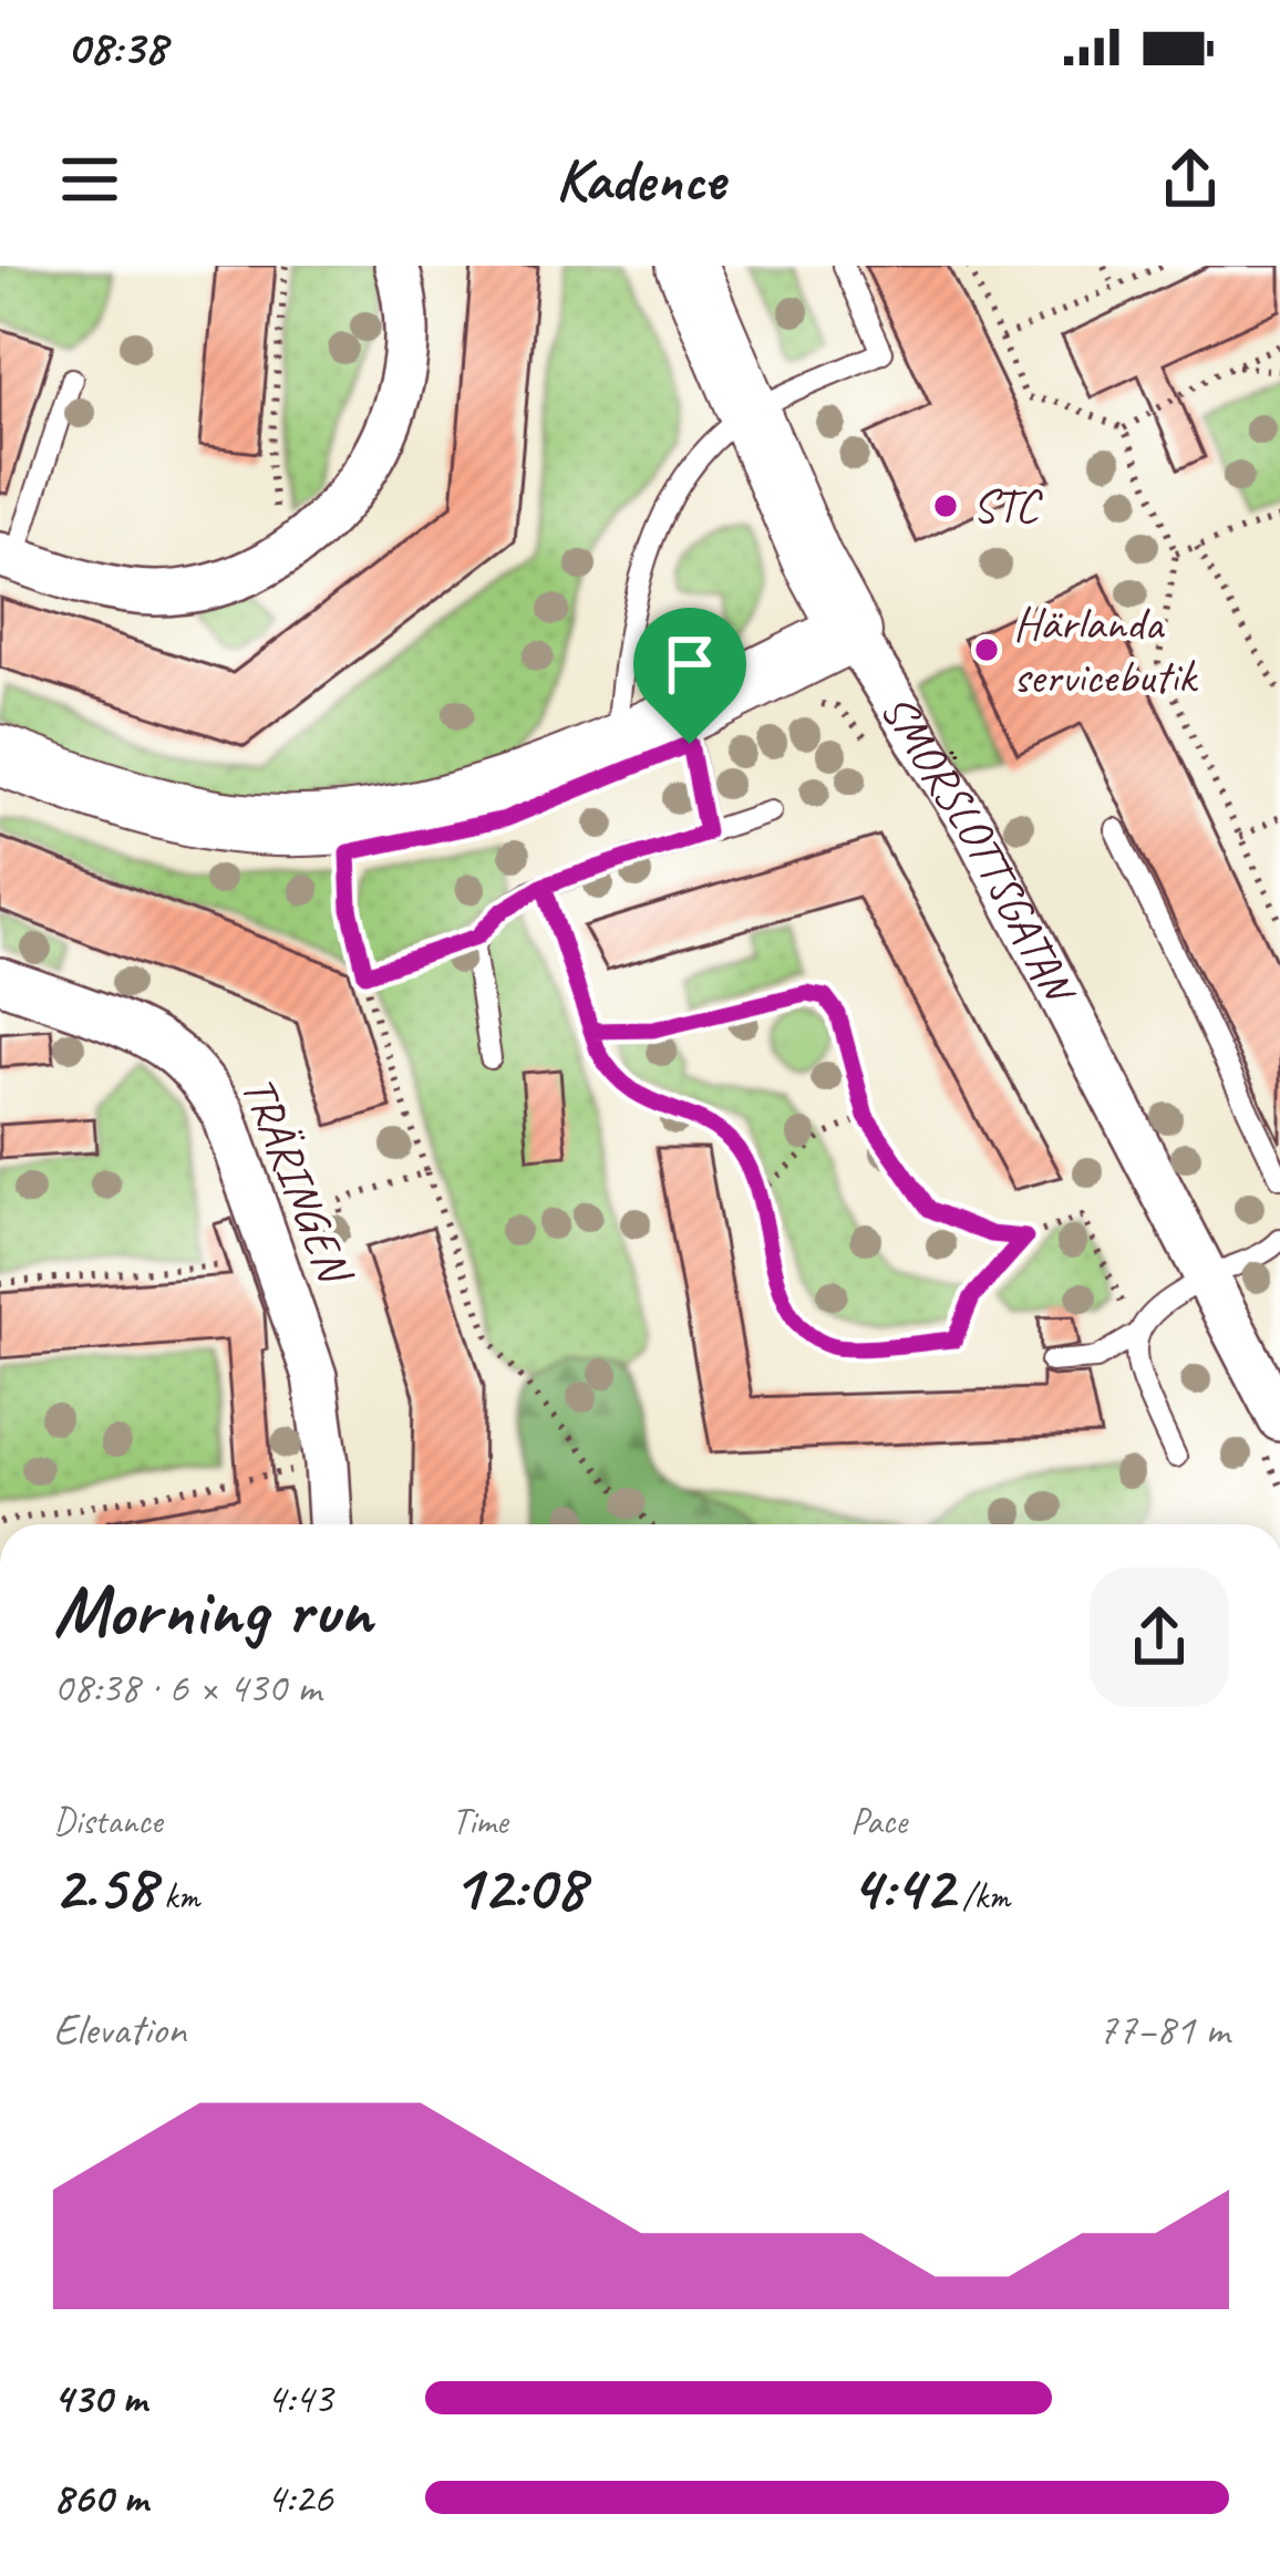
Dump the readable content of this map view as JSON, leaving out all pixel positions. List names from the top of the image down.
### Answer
{
  "streets": {
    "street": ["SMÖRSLOTTSGATAN", "TRÄRINGEN"]
  },
  "places": ["STC", "Härlanda servicebutik"],
  "page": {
    "status": "08:38",
    "header": "Kadence",
    "heading": ["Morning run", "08:38 · 6 × 430 m"],
    "stats": [
      ["Distance", "2.58 km"],
      ["Time", "12:08"],
      ["Pace", "4:42 /km"]
    ],
    "chart": ["Elevation", "77–81 m"],
    "list": [
      {
        "name": "430 m",
        "note": "4:43"
      },
      {
        "name": "860 m",
        "note": "4:26"
      }
    ]
  }
}
